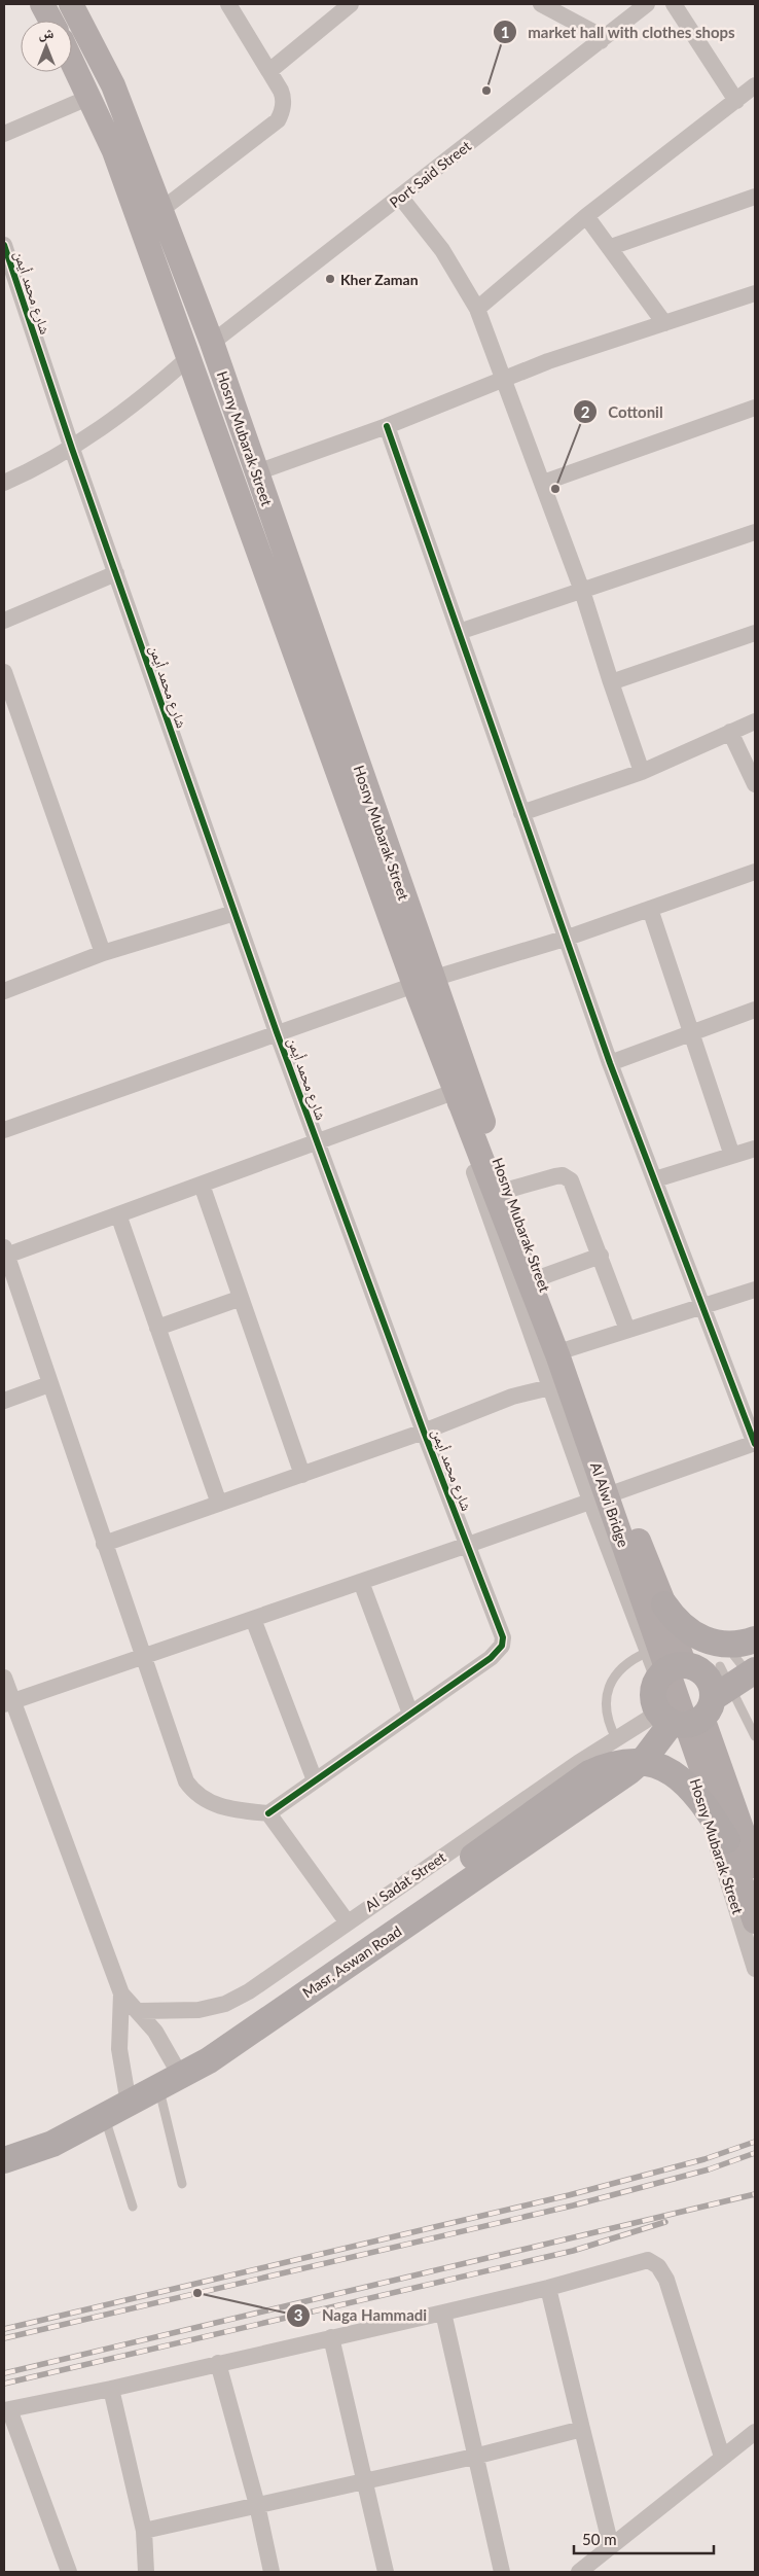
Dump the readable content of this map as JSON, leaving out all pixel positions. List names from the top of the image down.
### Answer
{
  "streets": {
    "main road": ["Hosny Mubarak Street", "Al Alwi Bridge", "Masr, Aswan Road"],
    "street": ["Port Said Street", "شارع محمد أيمن", "Al Sadat Street"]
  },
  "crossings": [
    ["Port Said Street", "Hosny Mubarak Street"],
    ["Hosny Mubarak Street", "Al Alwi Bridge"],
    ["Hosny Mubarak Street", "Al Sadat Street"],
    ["Hosny Mubarak Street", "Masr, Aswan Road"],
    ["Al Sadat Street", "Masr, Aswan Road"]
  ],
  "places": [
    "market hall with clothes shops",
    "Kher Zaman",
    "Cottonil",
    "Naga Hammadi"
  ],
  "scale_bar": "50 m",
  "north": "top"
}
